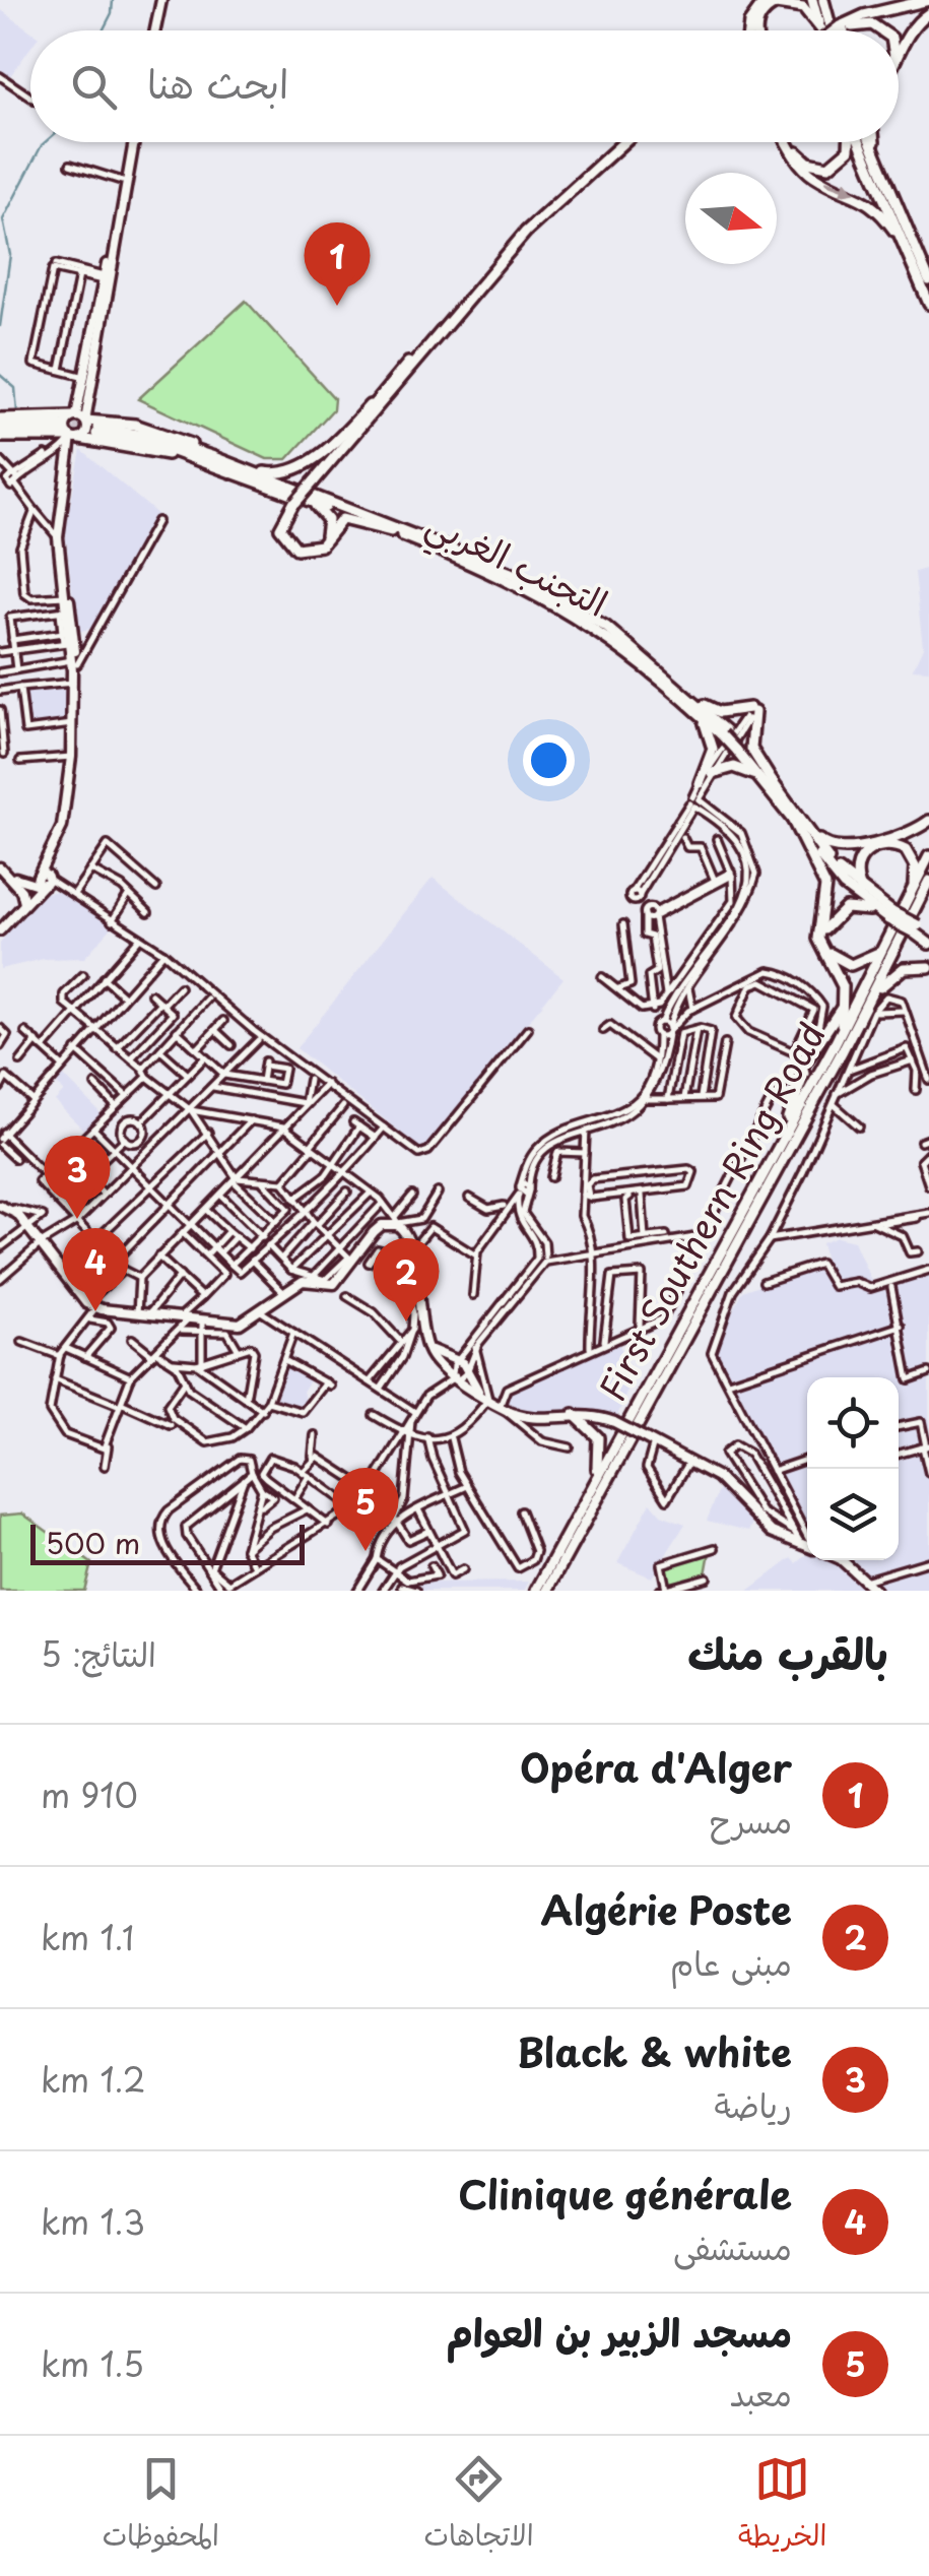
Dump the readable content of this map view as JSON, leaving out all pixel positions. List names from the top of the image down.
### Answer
{
  "streets": {
    "highway": ["التجنب الغربي", "First Southern Ring Road"]
  },
  "crossings": [
    ["التجنب الغربي", "First Southern Ring Road"]
  ],
  "scale_bar": "500 m",
  "north": "right",
  "page": {
    "search": "ابحث هنا",
    "pins": [
      "1",
      "3",
      "4",
      "2",
      "5"
    ],
    "scale": "500 m",
    "heading": ["بالقرب منك", "النتائج: 5"],
    "list": [
      {
        "mark": "1",
        "name": "Opéra d'Alger",
        "note": "مسرح",
        "value": "910 m"
      },
      {
        "mark": "2",
        "name": "Algérie Poste",
        "note": "مبنى عام",
        "value": "1.1 km"
      },
      {
        "mark": "3",
        "name": "Black & white",
        "note": "رياضة",
        "value": "1.2 km"
      },
      {
        "mark": "4",
        "name": "Clinique générale",
        "note": "مستشفى",
        "value": "1.3 km"
      },
      {
        "mark": "5",
        "name": "مسجد الزبير بن العوام",
        "note": "معبد",
        "value": "1.5 km"
      }
    ],
    "nav": ["الخريطة", "الاتجاهات", "المحفوظات"]
  }
}
